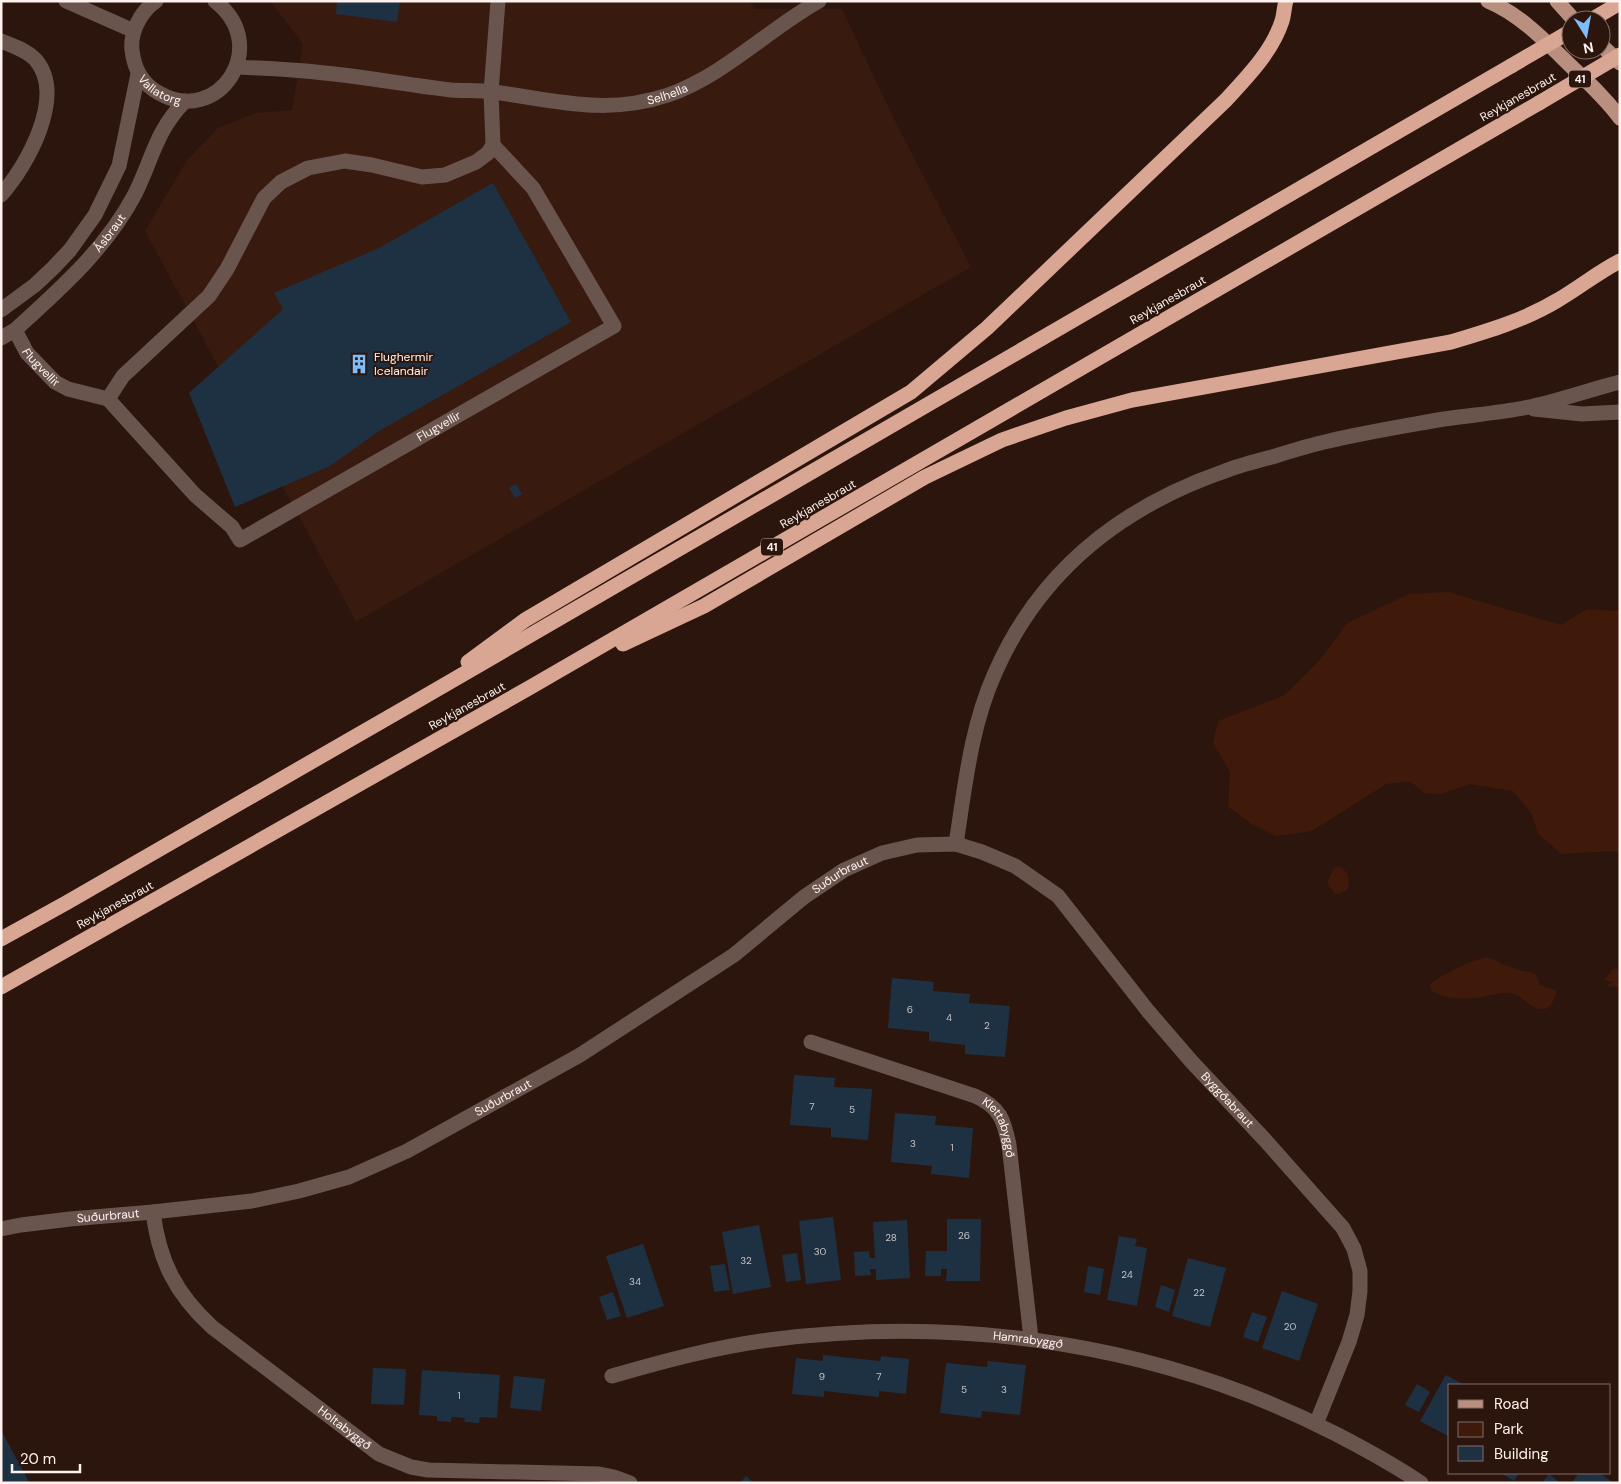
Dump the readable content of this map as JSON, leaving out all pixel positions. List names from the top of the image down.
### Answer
{
  "streets": {
    "highway": ["41", "Reykjanesbraut"],
    "street": [
      "Vallatorg",
      "Selhella",
      "Ásbraut",
      "Flugvellir",
      "Suðurbraut",
      "Byggðabraut",
      "Klettabyggð",
      "Hamrabyggð",
      "Holtabyggð"
    ]
  },
  "crossings": [
    ["Vallatorg", "Selhella"],
    ["Vallatorg", "Ásbraut"],
    ["Ásbraut", "Flugvellir"],
    ["Suðurbraut", "Byggðabraut"],
    ["Suðurbraut", "Holtabyggð"],
    ["Byggðabraut", "Hamrabyggð"],
    ["Klettabyggð", "Hamrabyggð"]
  ],
  "places": {
    "building": ["Flughermir Icelandair"]
  },
  "house_numbers": [
    "6",
    "4",
    "2",
    "7",
    "5",
    "3",
    "1",
    "26",
    "28",
    "30",
    "32",
    "24",
    "34",
    "22",
    "20",
    "9",
    "7",
    "5",
    "3",
    "1"
  ],
  "legend": ["Road", "Park", "Building"],
  "scale_bar": "20 m",
  "north": "bottom"
}
